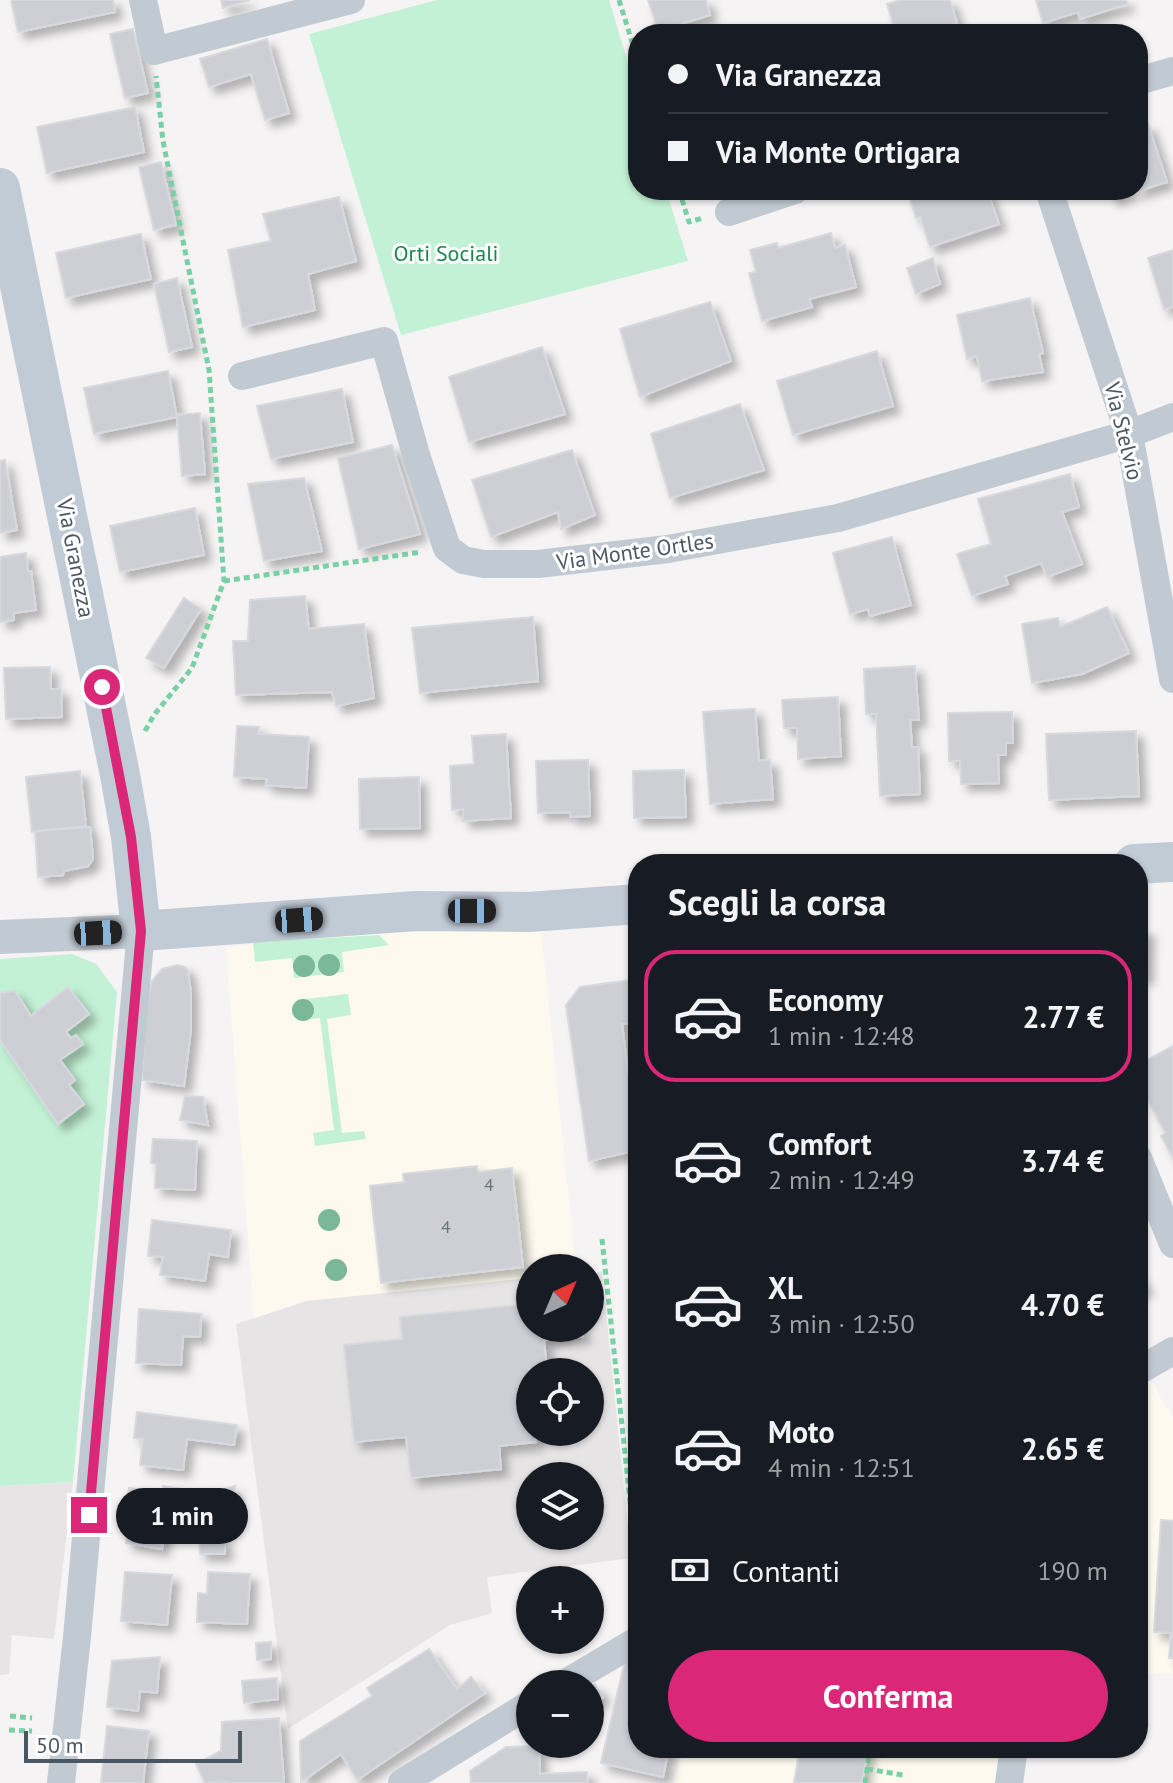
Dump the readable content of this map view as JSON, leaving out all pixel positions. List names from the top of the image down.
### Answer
{
  "streets": {
    "main road": ["Via Granezza"],
    "street": ["Via Stelvio", "Via Monte Ortles"]
  },
  "crossings": [
    ["Via Stelvio", "Via Monte Ortles"]
  ],
  "parks": ["Orti Sociali"],
  "house_numbers": ["4", "4"],
  "scale_bar": "50 m",
  "north": "top right",
  "page": {
    "banner": ["Via Granezza", "Via Monte Ortigara"],
    "heading": "Scegli la corsa",
    "list": [
      {
        "name": "Economy",
        "note": "1 min · 12:48",
        "value": "2.77 €"
      },
      {
        "name": "Comfort",
        "note": "2 min · 12:49",
        "value": "3.74 €"
      },
      {
        "name": "XL",
        "note": "3 min · 12:50",
        "value": "4.70 €"
      },
      {
        "name": "Moto",
        "note": "4 min · 12:51",
        "value": "2.65 €"
      }
    ],
    "map_buttons": ["+", "−"],
    "bubble": "1 min",
    "pay": ["Contanti", "190 m"],
    "buttons": "Conferma",
    "scale": "50 m"
  }
}
